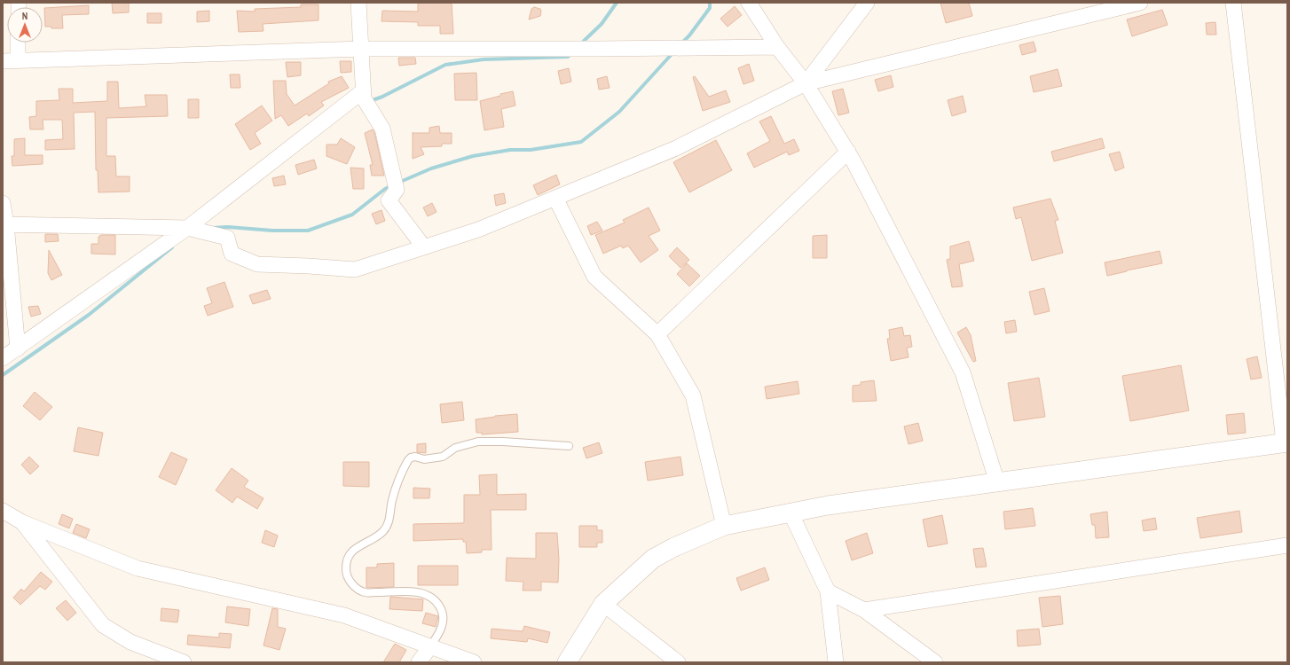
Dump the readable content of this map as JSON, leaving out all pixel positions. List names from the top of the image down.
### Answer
{
  "north": "top"
}
